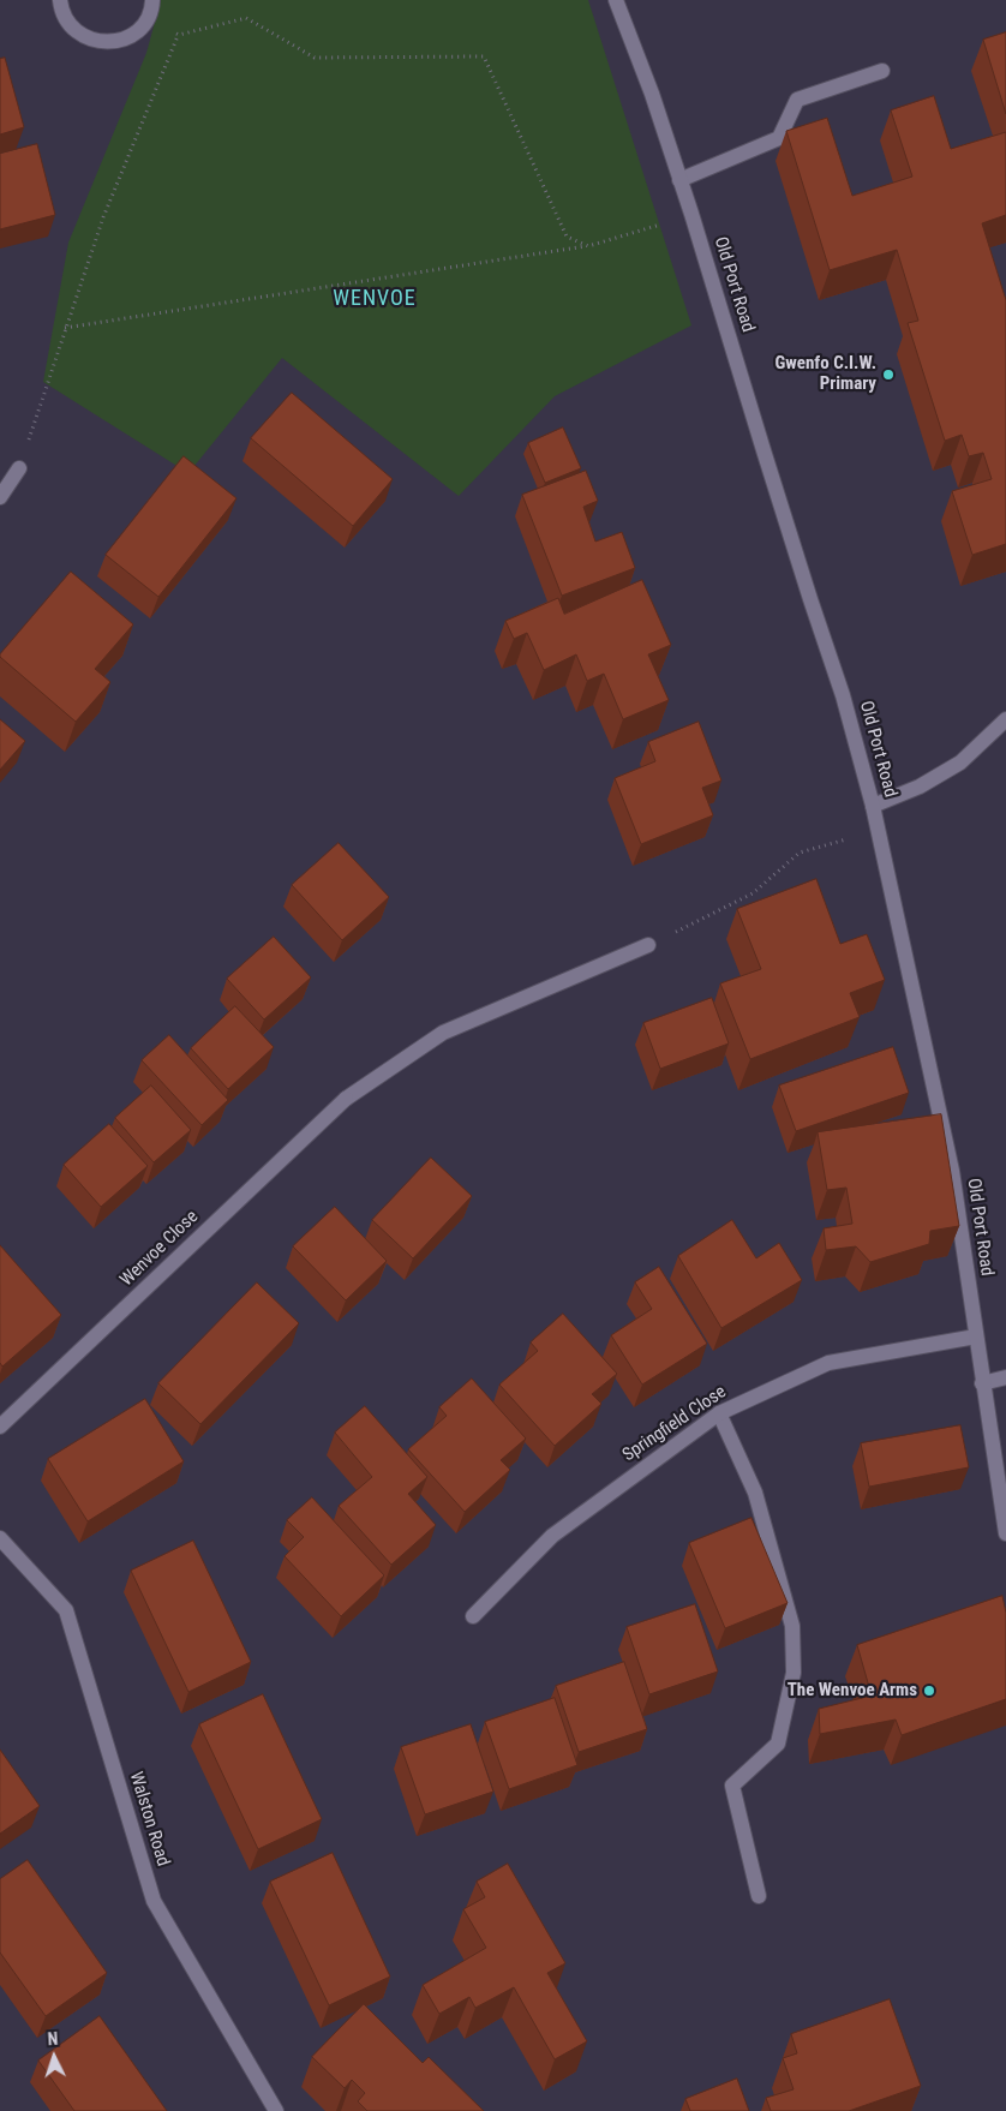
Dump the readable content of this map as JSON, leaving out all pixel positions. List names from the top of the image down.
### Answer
{
  "streets": {
    "street": [
      "Old Port Road",
      "Wenvoe Close",
      "Springfield Close",
      "Walston Road"
    ]
  },
  "crossings": [
    ["Old Port Road", "Springfield Close"]
  ],
  "districts": ["WENVOE"],
  "places": ["Gwenfo C.I.W. Primary", "The Wenvoe Arms"],
  "north": "top"
}
